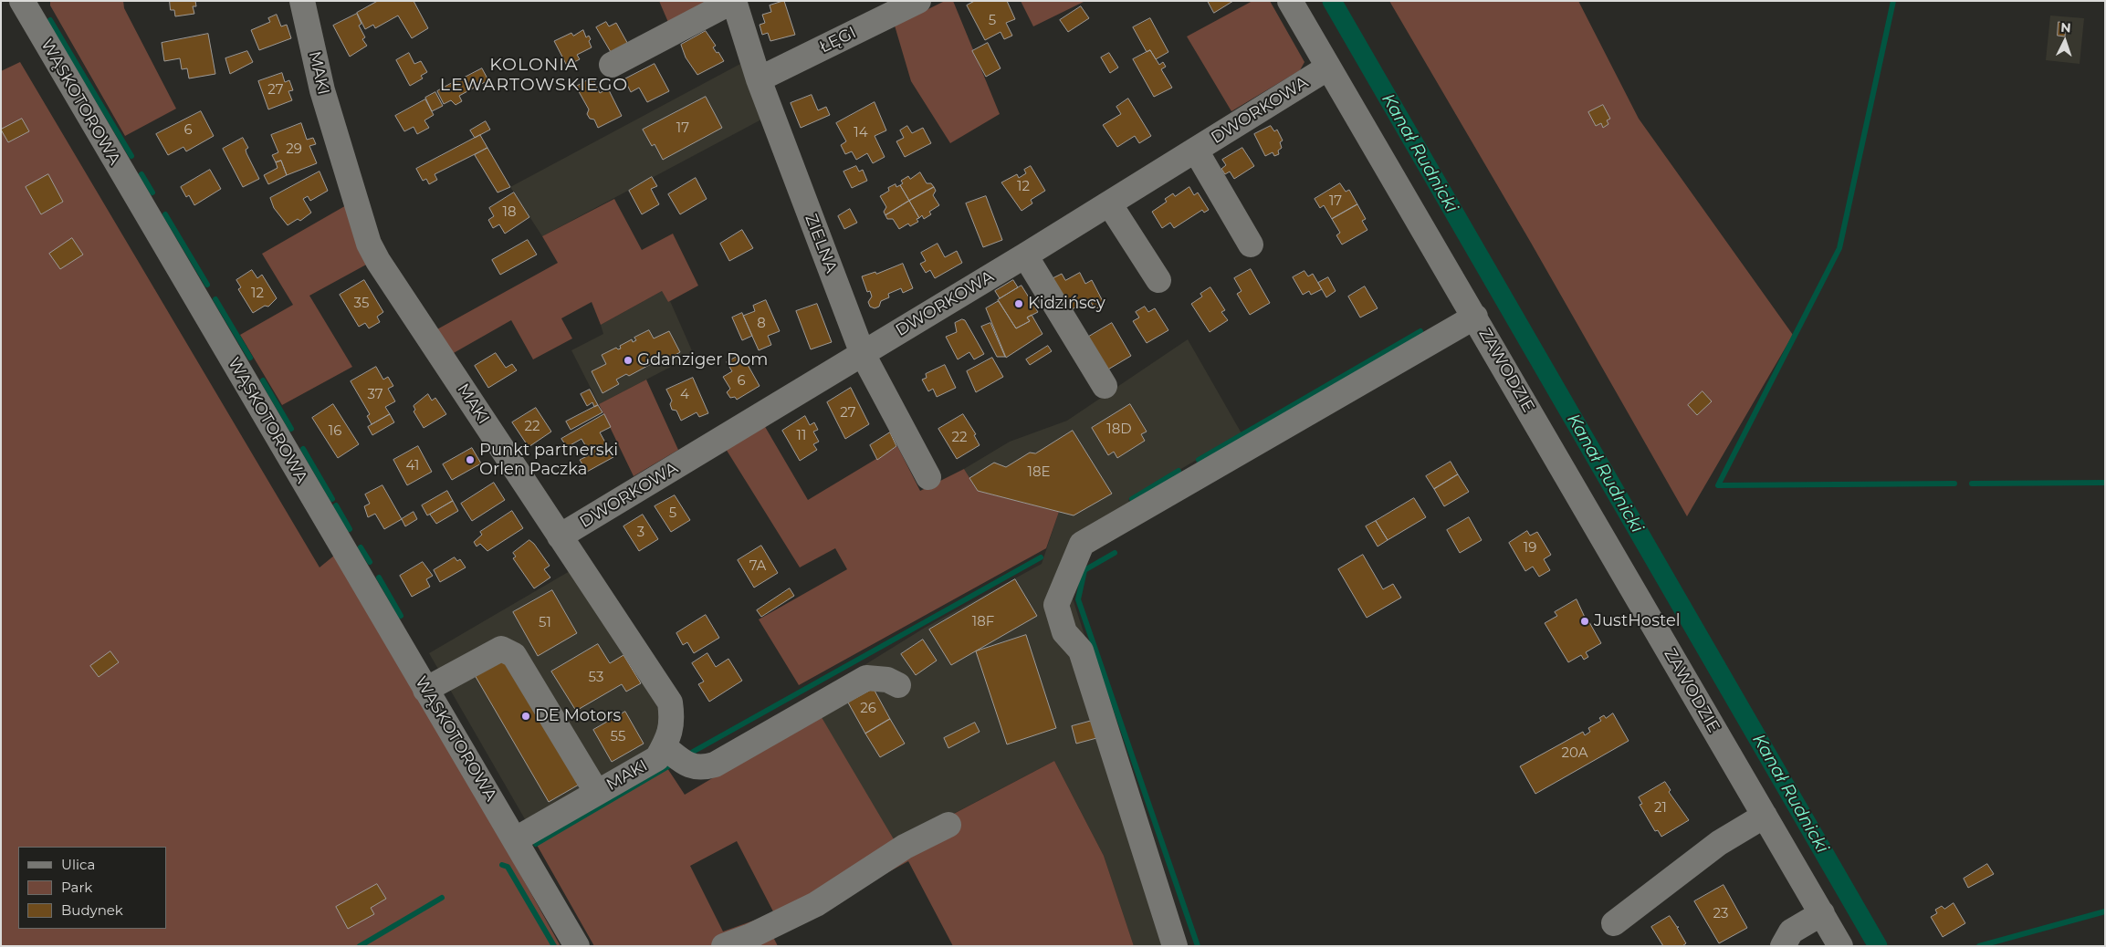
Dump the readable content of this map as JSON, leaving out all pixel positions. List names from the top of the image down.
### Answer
{
  "streets": {
    "street": [
      "ŁĘGI",
      "MAKI",
      "WĄSKOTOROWA",
      "DWORKOWA",
      "ZIELNA",
      "ZAWODZIE"
    ]
  },
  "crossings": [
    ["ŁĘGI", "ZIELNA"],
    ["MAKI", "WĄSKOTOROWA"],
    ["MAKI", "DWORKOWA"],
    ["DWORKOWA", "ZIELNA"],
    ["DWORKOWA", "ZAWODZIE"]
  ],
  "districts": ["KOLONIA LEWARTOWSKIEGO"],
  "water": ["Kanał Rudnicki"],
  "places": [
    "Kidzińscy",
    "Gdanziger Dom",
    "Punkt partnerski Orlen Paczka",
    "JustHostel",
    "DE Motors"
  ],
  "house_numbers": [
    "5",
    "27",
    "17",
    "6",
    "14",
    "29",
    "12",
    "17",
    "18",
    "12",
    "35",
    "8",
    "6",
    "37",
    "4",
    "27",
    "22",
    "18D",
    "16",
    "11",
    "22",
    "41",
    "18E",
    "5",
    "3",
    "19",
    "7A",
    "18F",
    "51",
    "53",
    "26",
    "55",
    "20A",
    "21",
    "23"
  ],
  "legend": ["Ulica", "Park", "Budynek"],
  "north": "top"
}
